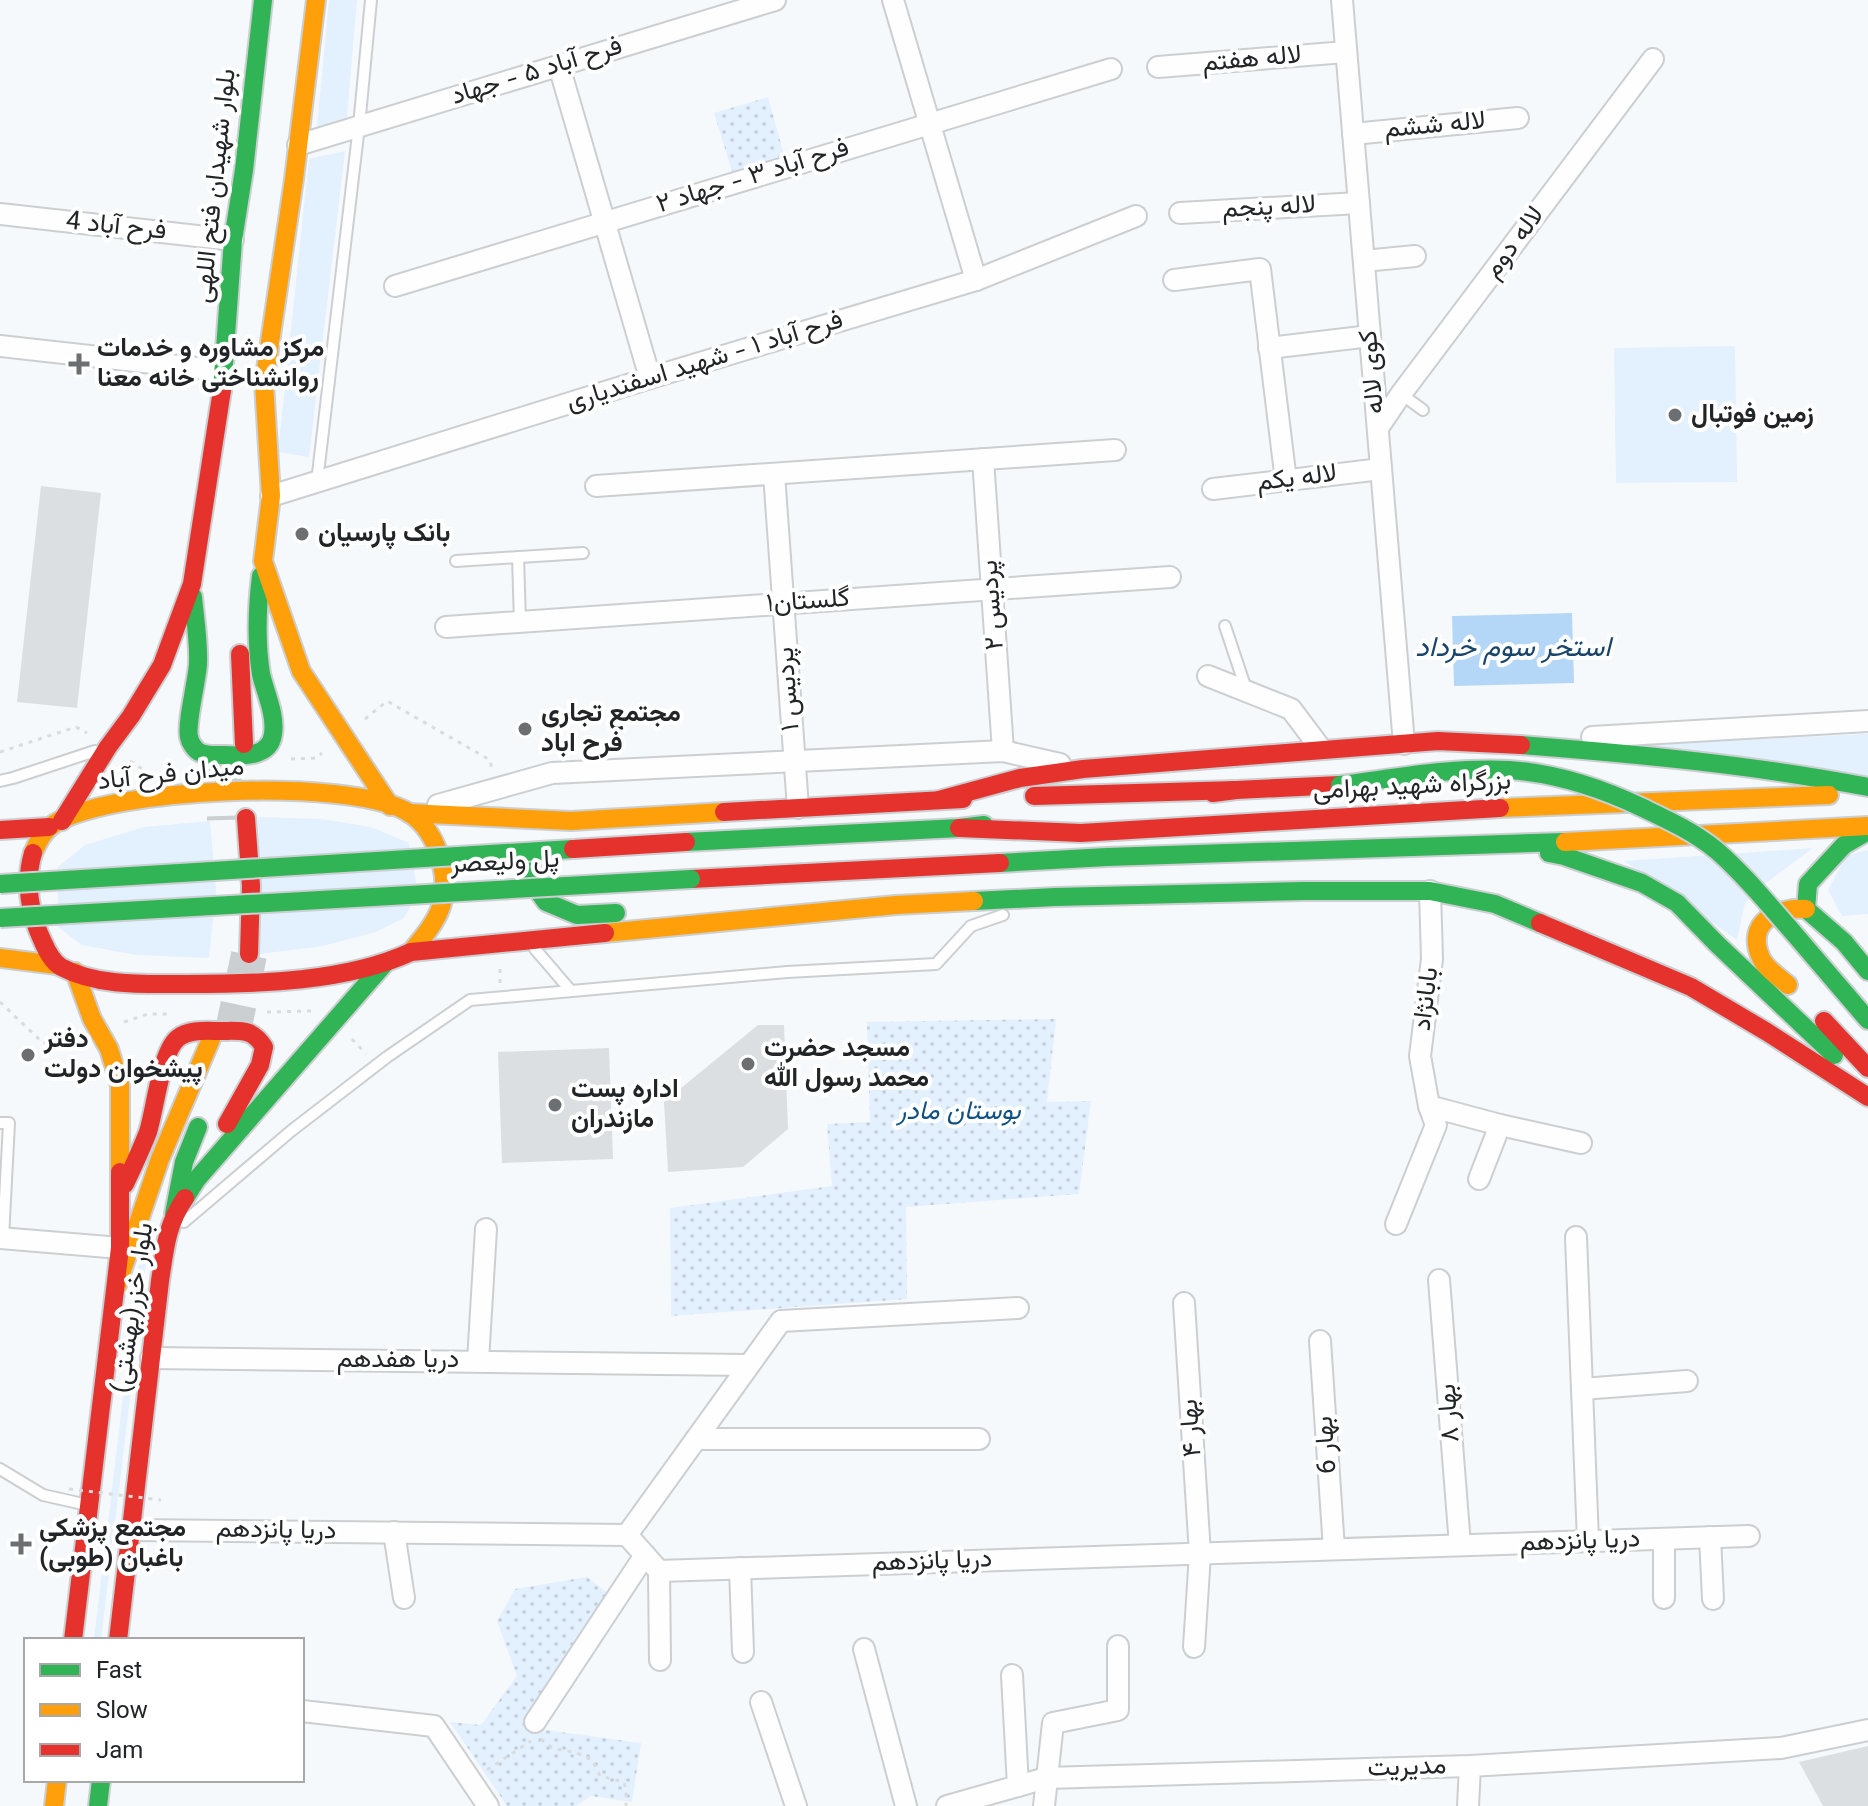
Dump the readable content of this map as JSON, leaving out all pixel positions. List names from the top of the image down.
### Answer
{
  "streets": {
    "main road": [
      "بلوار شهیدان فتح اللهی",
      "میدان فرح آباد",
      "بزرگراه شهید بهرامی",
      "پل ولیعصر",
      "بلوار خزر(بهشتی)"
    ],
    "street": [
      "لاله هفتم",
      "فرح آباد ۵ - جهاد",
      "لاله ششم",
      "فرح آباد ۳ - جهاد ۲",
      "لاله پنجم",
      "فرح آباد 4",
      "لاله دوم",
      "فرح آباد ۱ - شهید اسفندیاری",
      "کوی لاله",
      "لاله یکم",
      "گلستان۱",
      "پردیس ۲",
      "پردیس ۱",
      "بابانژاد",
      "دریا هفدهم",
      "بهار ۸",
      "بهار ۴",
      "بهار 6",
      "دریا پانزدهم",
      "مدیریت"
    ]
  },
  "crossings": [
    ["لاله هفتم", "کوی لاله"],
    ["لاله ششم", "کوی لاله"],
    ["بلوار شهیدان فتح اللهی", "فرح آباد 4"],
    ["بلوار شهیدان فتح اللهی", "میدان فرح آباد"],
    ["لاله پنجم", "کوی لاله"],
    ["لاله دوم", "کوی لاله"],
    ["کوی لاله", "لاله یکم"],
    ["گلستان۱", "پردیس ۲"],
    ["گلستان۱", "پردیس ۱"],
    ["پردیس ۱", "میدان فرح آباد"],
    ["بزرگراه شهید بهرامی", "پل ولیعصر"],
    ["بلوار خزر(بهشتی)", "دریا هفدهم"],
    ["بلوار خزر(بهشتی)", "دریا پانزدهم"],
    ["بهار ۸", "دریا پانزدهم"],
    ["بهار ۴", "دریا پانزدهم"],
    ["بهار 6", "دریا پانزدهم"]
  ],
  "water": ["استخر سوم خرداد"],
  "parks": ["بوستان مادر"],
  "places": {
    "health": ["مرکز مشاوره و خدمات روانشناختی خانه معنا", "مجتمع پزشکی باغبان (طوبی)"],
    "other": [
      "زمین فوتبال",
      "بانک پارسیان",
      "مجتمع تجاری فرح اباد",
      "دفتر پیشخوان دولت",
      "مسجد حضرت محمد رسول الله",
      "اداره پست مازندران"
    ]
  },
  "legend": ["Fast", "Slow", "Jam"]
}
